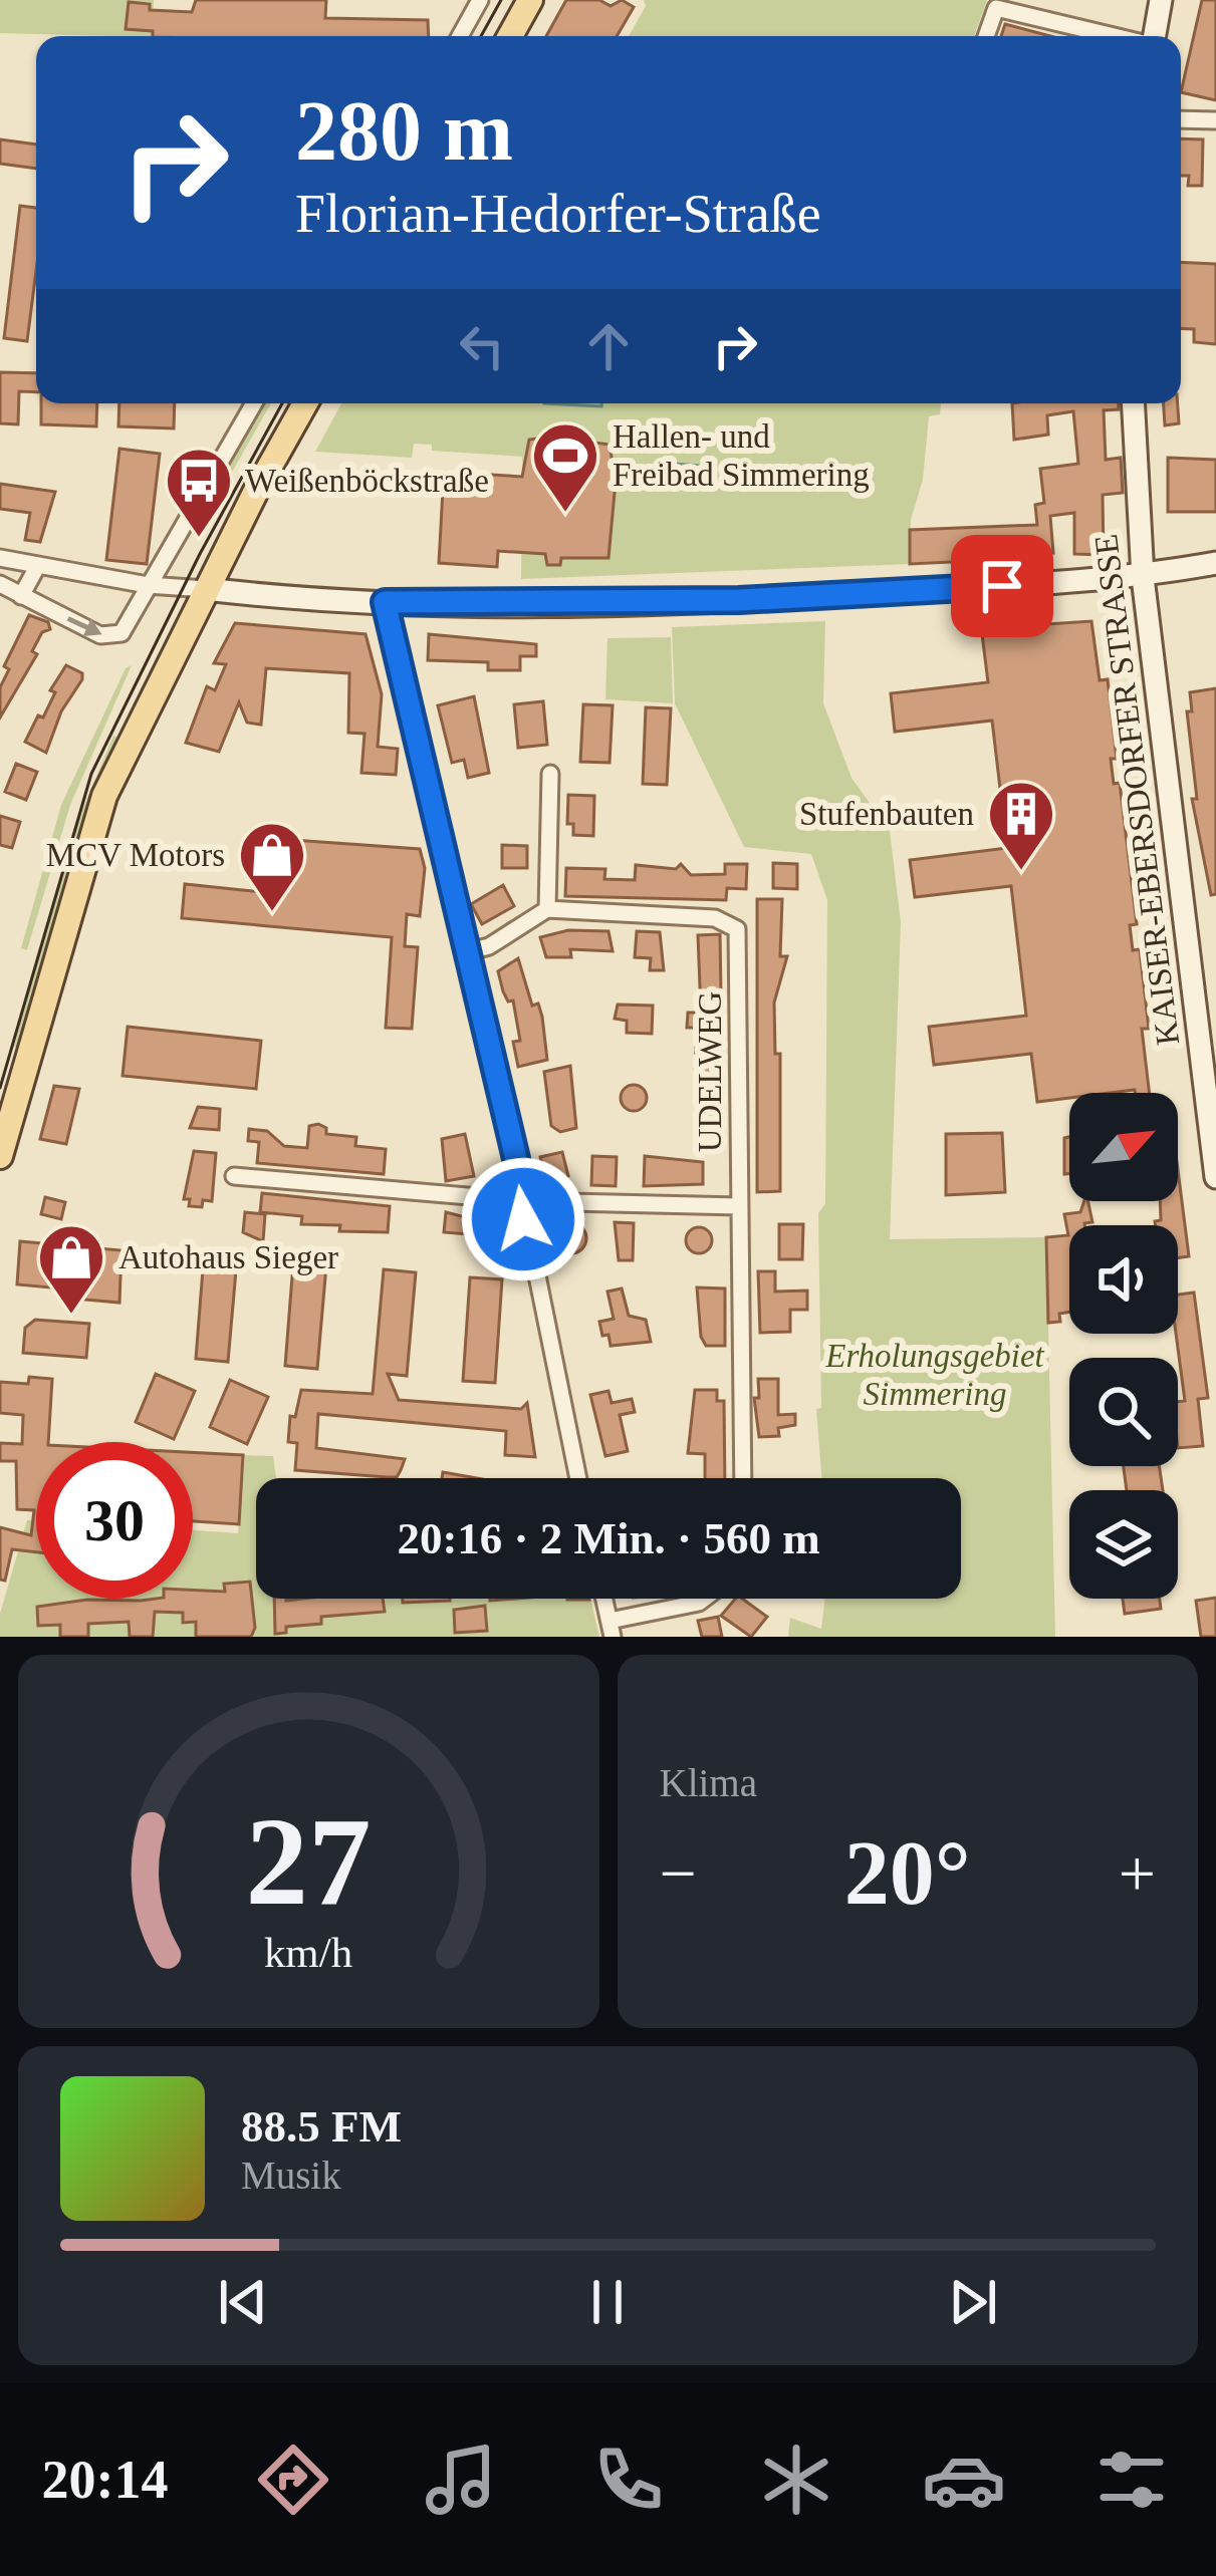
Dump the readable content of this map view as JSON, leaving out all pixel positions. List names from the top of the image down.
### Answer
{
  "streets": {
    "main road": ["KAISER-EBERSDORFER STRASSE"],
    "street": ["UDELWEG"]
  },
  "parks": ["Erholungsgebiet Simmering"],
  "places": {
    "sports": ["Hallen- und Freibad Simmering"],
    "bus stop": ["Weißenböckstraße"],
    "building": ["Stufenbauten"],
    "shop": ["MCV Motors", "Autohaus Sieger"]
  },
  "north": "top right",
  "page": {
    "turn": ["280 m", "Florian-Hedorfer-Straße"],
    "limit": "30",
    "trip": "20:16 · 2 Min. · 560 m",
    "tile": "Klima",
    "heat": ["−", "20°", "+"],
    "song": ["88.5 FM", "Musik"],
    "tabs": "20:14",
    "gauge": ["27", "km/h"]
  }
}
